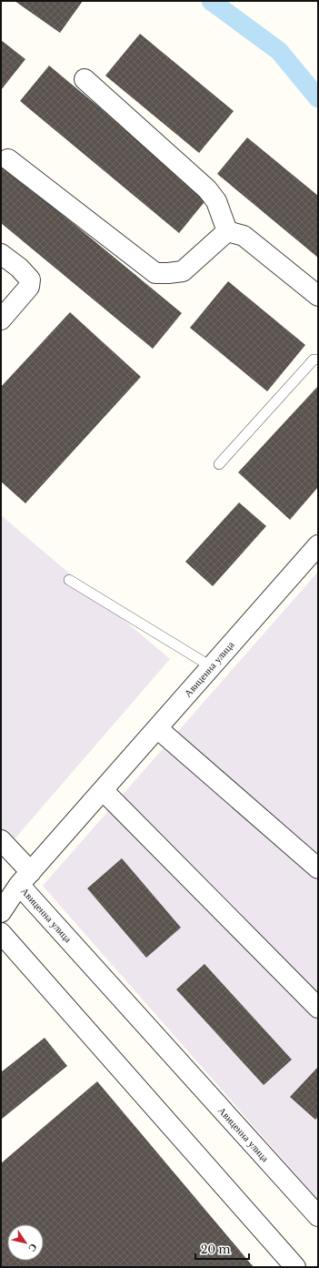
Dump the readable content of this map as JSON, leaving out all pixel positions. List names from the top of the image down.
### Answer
{
  "streets": {
    "street": ["Авиценна улица"]
  },
  "scale_bar": "20 m",
  "north": "bottom right"
}
